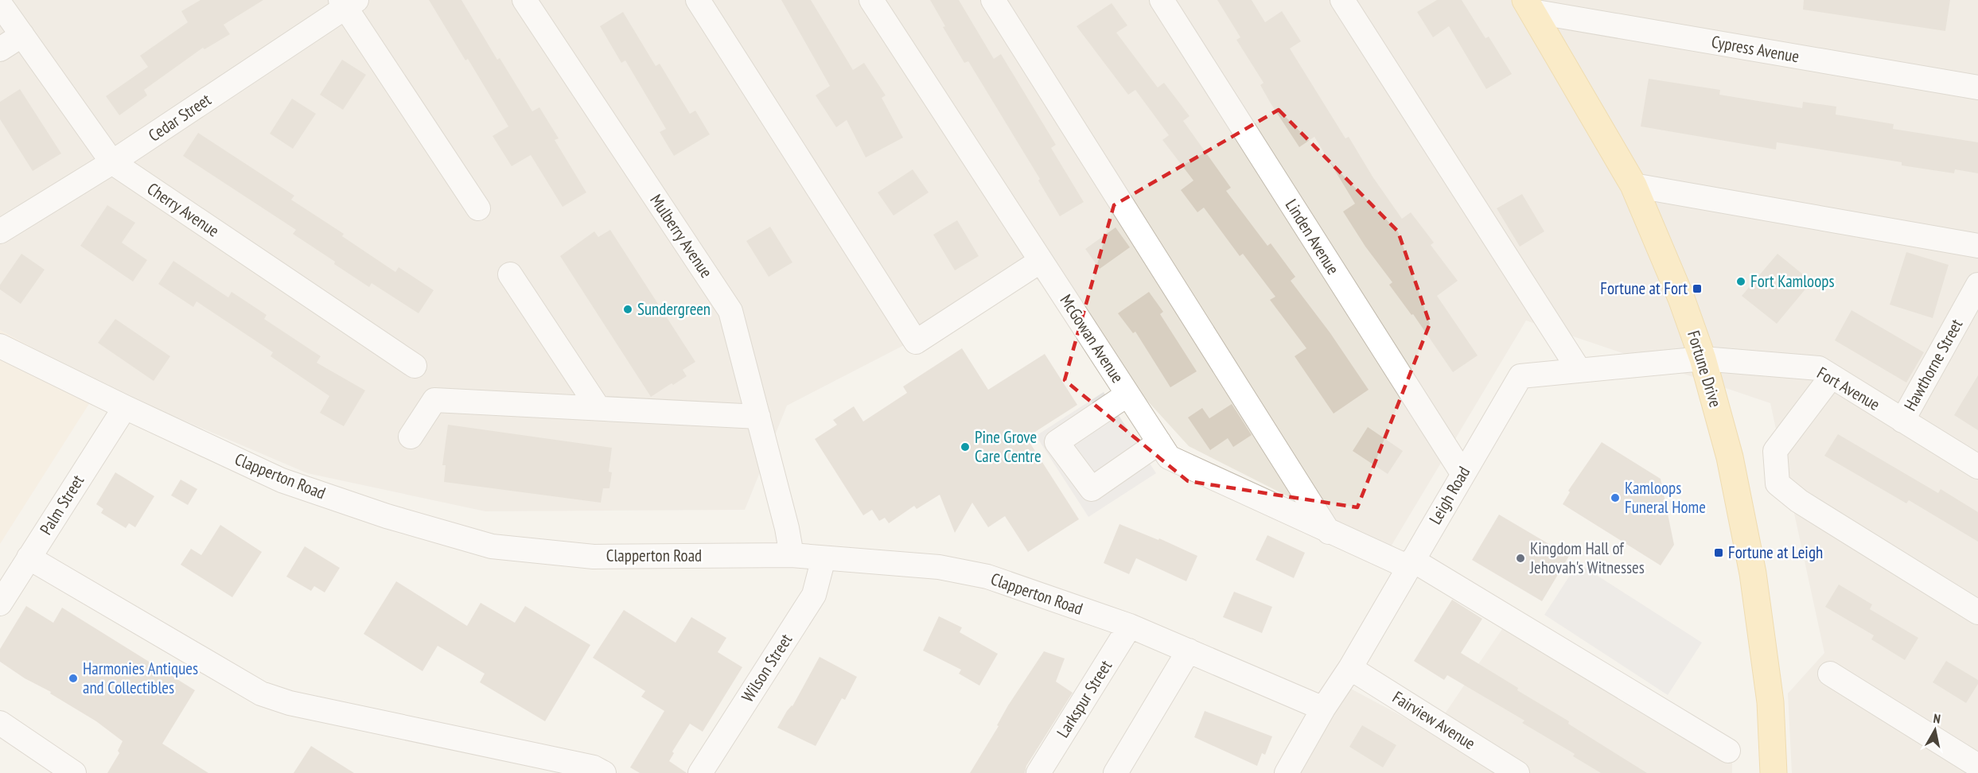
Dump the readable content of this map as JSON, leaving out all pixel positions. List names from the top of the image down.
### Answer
{
  "streets": {
    "main road": ["Fortune Drive"],
    "street": [
      "Cypress Avenue",
      "Cedar Street",
      "Cherry Avenue",
      "Mulberry Avenue",
      "Linden Avenue",
      "McGowan Avenue",
      "Hawthorne Street",
      "Fort Avenue",
      "Clapperton Road",
      "Leigh Road",
      "Palm Street",
      "Wilson Street",
      "Larkspur Street",
      "Fairview Avenue"
    ]
  },
  "crossings": [
    ["Cypress Avenue", "Fortune Drive"],
    ["Cedar Street", "Cherry Avenue"],
    ["Mulberry Avenue", "Clapperton Road"],
    ["Linden Avenue", "Leigh Road"],
    ["McGowan Avenue", "Leigh Road"],
    ["Hawthorne Street", "Fort Avenue"],
    ["Fortune Drive", "Fort Avenue"],
    ["Fortune Drive", "Leigh Road"],
    ["Fort Avenue", "Leigh Road"],
    ["Clapperton Road", "Leigh Road"],
    ["Clapperton Road", "Palm Street"],
    ["Clapperton Road", "Wilson Street"],
    ["Clapperton Road", "Larkspur Street"],
    ["Leigh Road", "Fairview Avenue"]
  ],
  "places": {
    "other": [
      "Fort Kamloops",
      "Sundergreen",
      "Pine Grove Care Centre",
      "Kamloops Funeral Home",
      "Kingdom Hall of Jehovah's Witnesses",
      "Harmonies Antiques and Collectibles"
    ],
    "transit": ["Fortune at Fort", "Fortune at Leigh"]
  },
  "north": "top"
}
